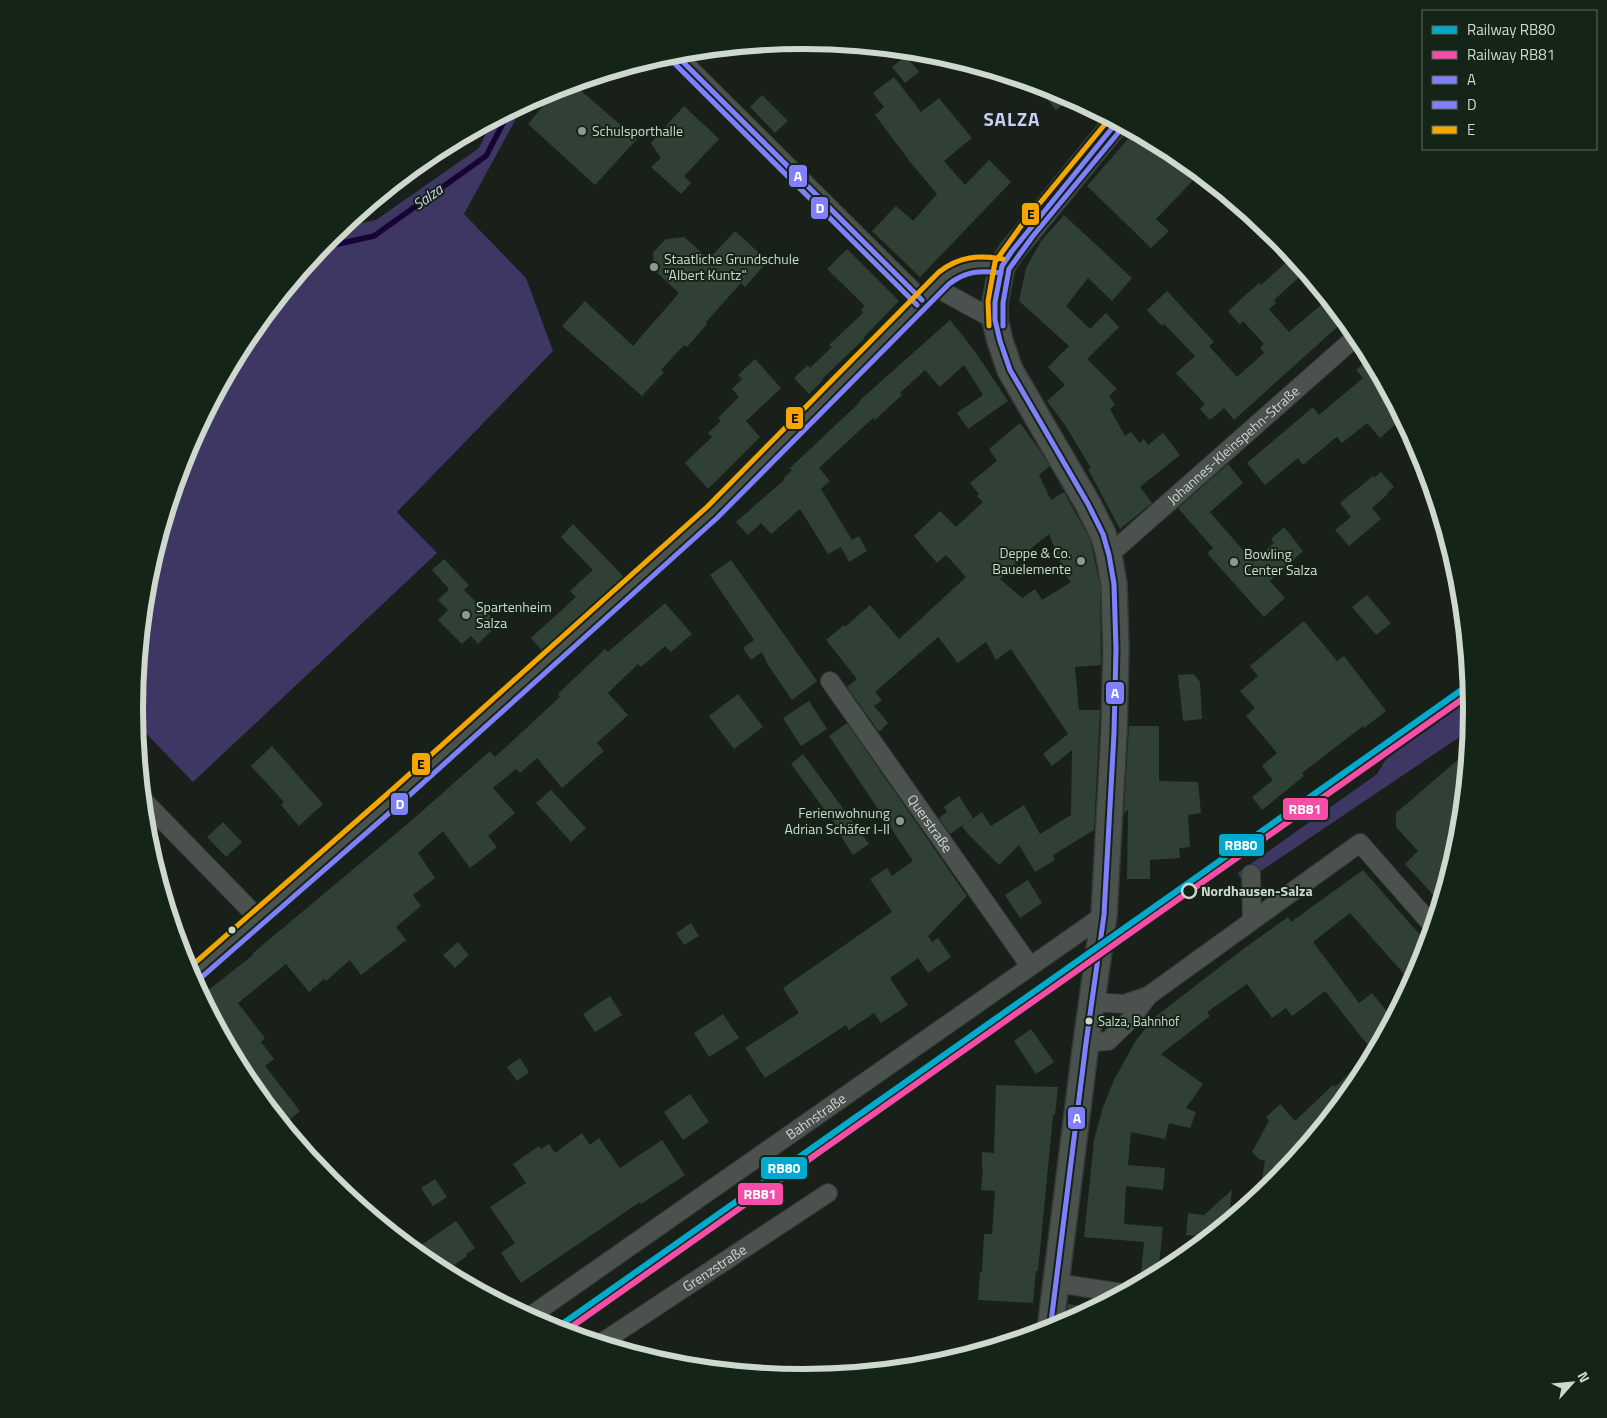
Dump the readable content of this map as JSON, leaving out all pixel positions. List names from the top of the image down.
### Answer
{
  "streets": {
    "street": [
      "Johannes-Kleinspehn-Straße",
      "Querstraße",
      "Bahnstraße",
      "Grenzstraße"
    ]
  },
  "crossings": [
    ["Querstraße", "Bahnstraße"]
  ],
  "districts": ["SALZA"],
  "water": ["Salza"],
  "places": [
    "Schulsporthalle",
    "Staatliche Grundschule \"Albert Kuntz\"",
    "Deppe & Co. Bauelemente",
    "Bowling Center Salza",
    "Spartenheim Salza",
    "Ferienwohnung Adrian Schäfer I-II",
    "Nordhausen-Salza",
    "Salza, Bahnhof"
  ],
  "lines": [
    "transit line A",
    "transit line D",
    "transit line E",
    "rail line RB80",
    "rail line RB81"
  ],
  "legend": [
    "Railway RB80",
    "Railway RB81",
    "A",
    "D",
    "E"
  ],
  "north": "top right"
}
